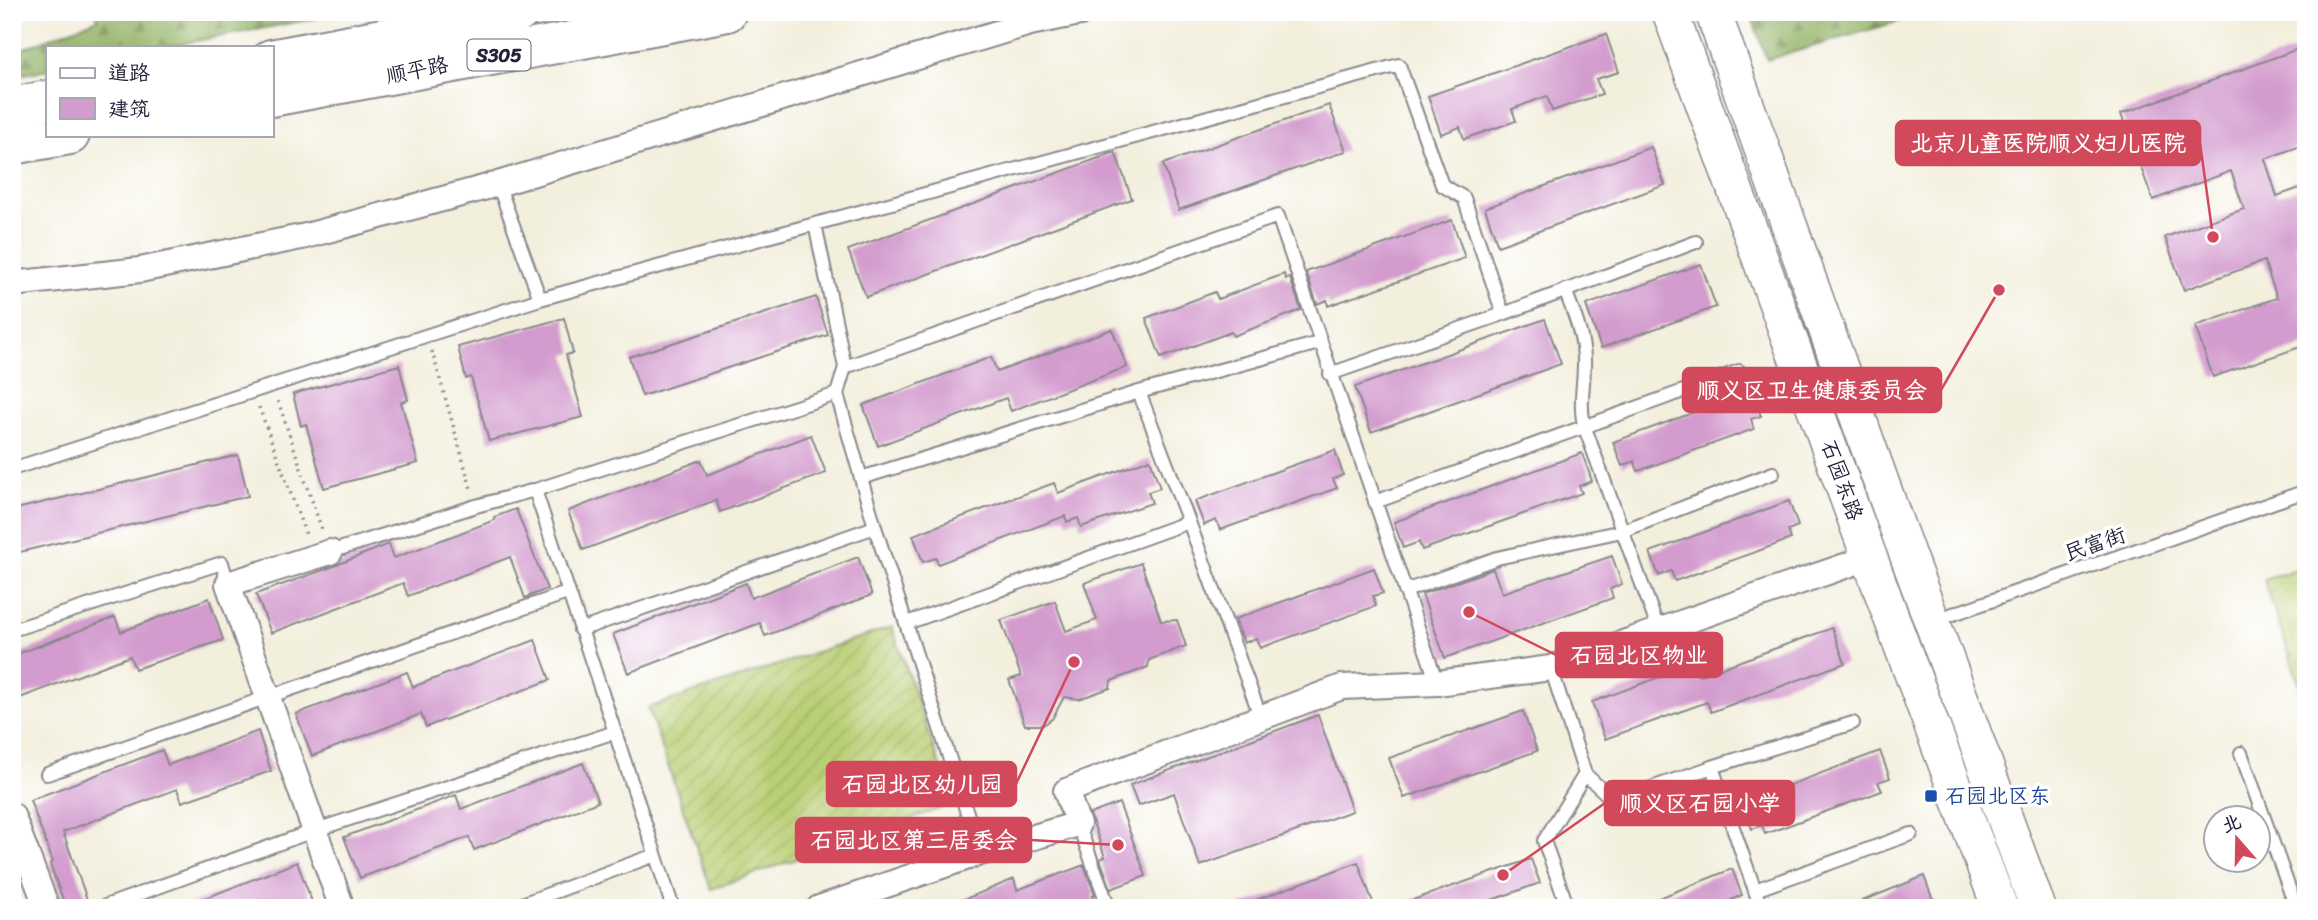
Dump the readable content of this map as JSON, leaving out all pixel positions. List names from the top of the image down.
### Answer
{
  "streets": {
    "main road": ["S305", "顺平路", "石园东路"],
    "lane": ["民富街"]
  },
  "crossings": [
    ["石园东路", "民富街"]
  ],
  "places": {
    "other": [
      "北京儿童医院顺义妇儿医院",
      "顺义区卫生健康委员会",
      "石园北区物业",
      "石园北区幼儿园",
      "石园北区第三居委会",
      "顺义区石园小学"
    ],
    "transit": ["石园北区东"]
  },
  "legend": ["道路", "建筑"],
  "north": "top"
}
